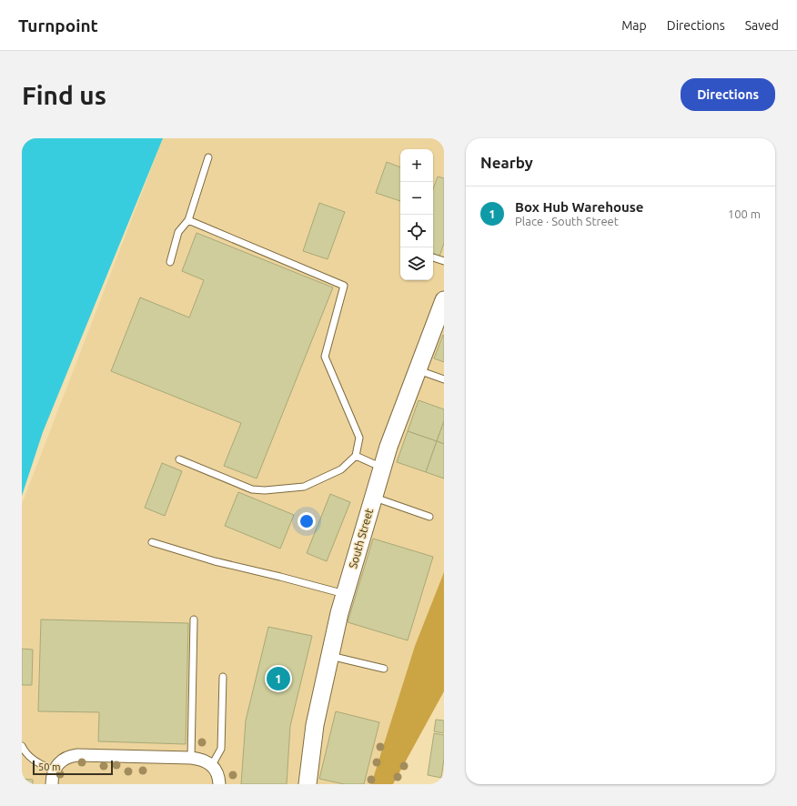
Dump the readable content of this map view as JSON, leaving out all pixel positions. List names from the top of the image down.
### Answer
{
  "streets": {
    "street": ["South Street"]
  },
  "scale_bar": "50 m",
  "page": {
    "header": "Turnpoint",
    "nav": ["Map", "Directions", "Saved"],
    "buttons": "Directions",
    "title": "Find us",
    "heading": "Nearby",
    "map_buttons": ["+", "−"],
    "list": [
      {
        "mark": "1",
        "name": "Box Hub Warehouse",
        "note": "Place · South Street",
        "value": "100 m"
      }
    ],
    "pins": "1",
    "scale": "50 m"
  }
}
